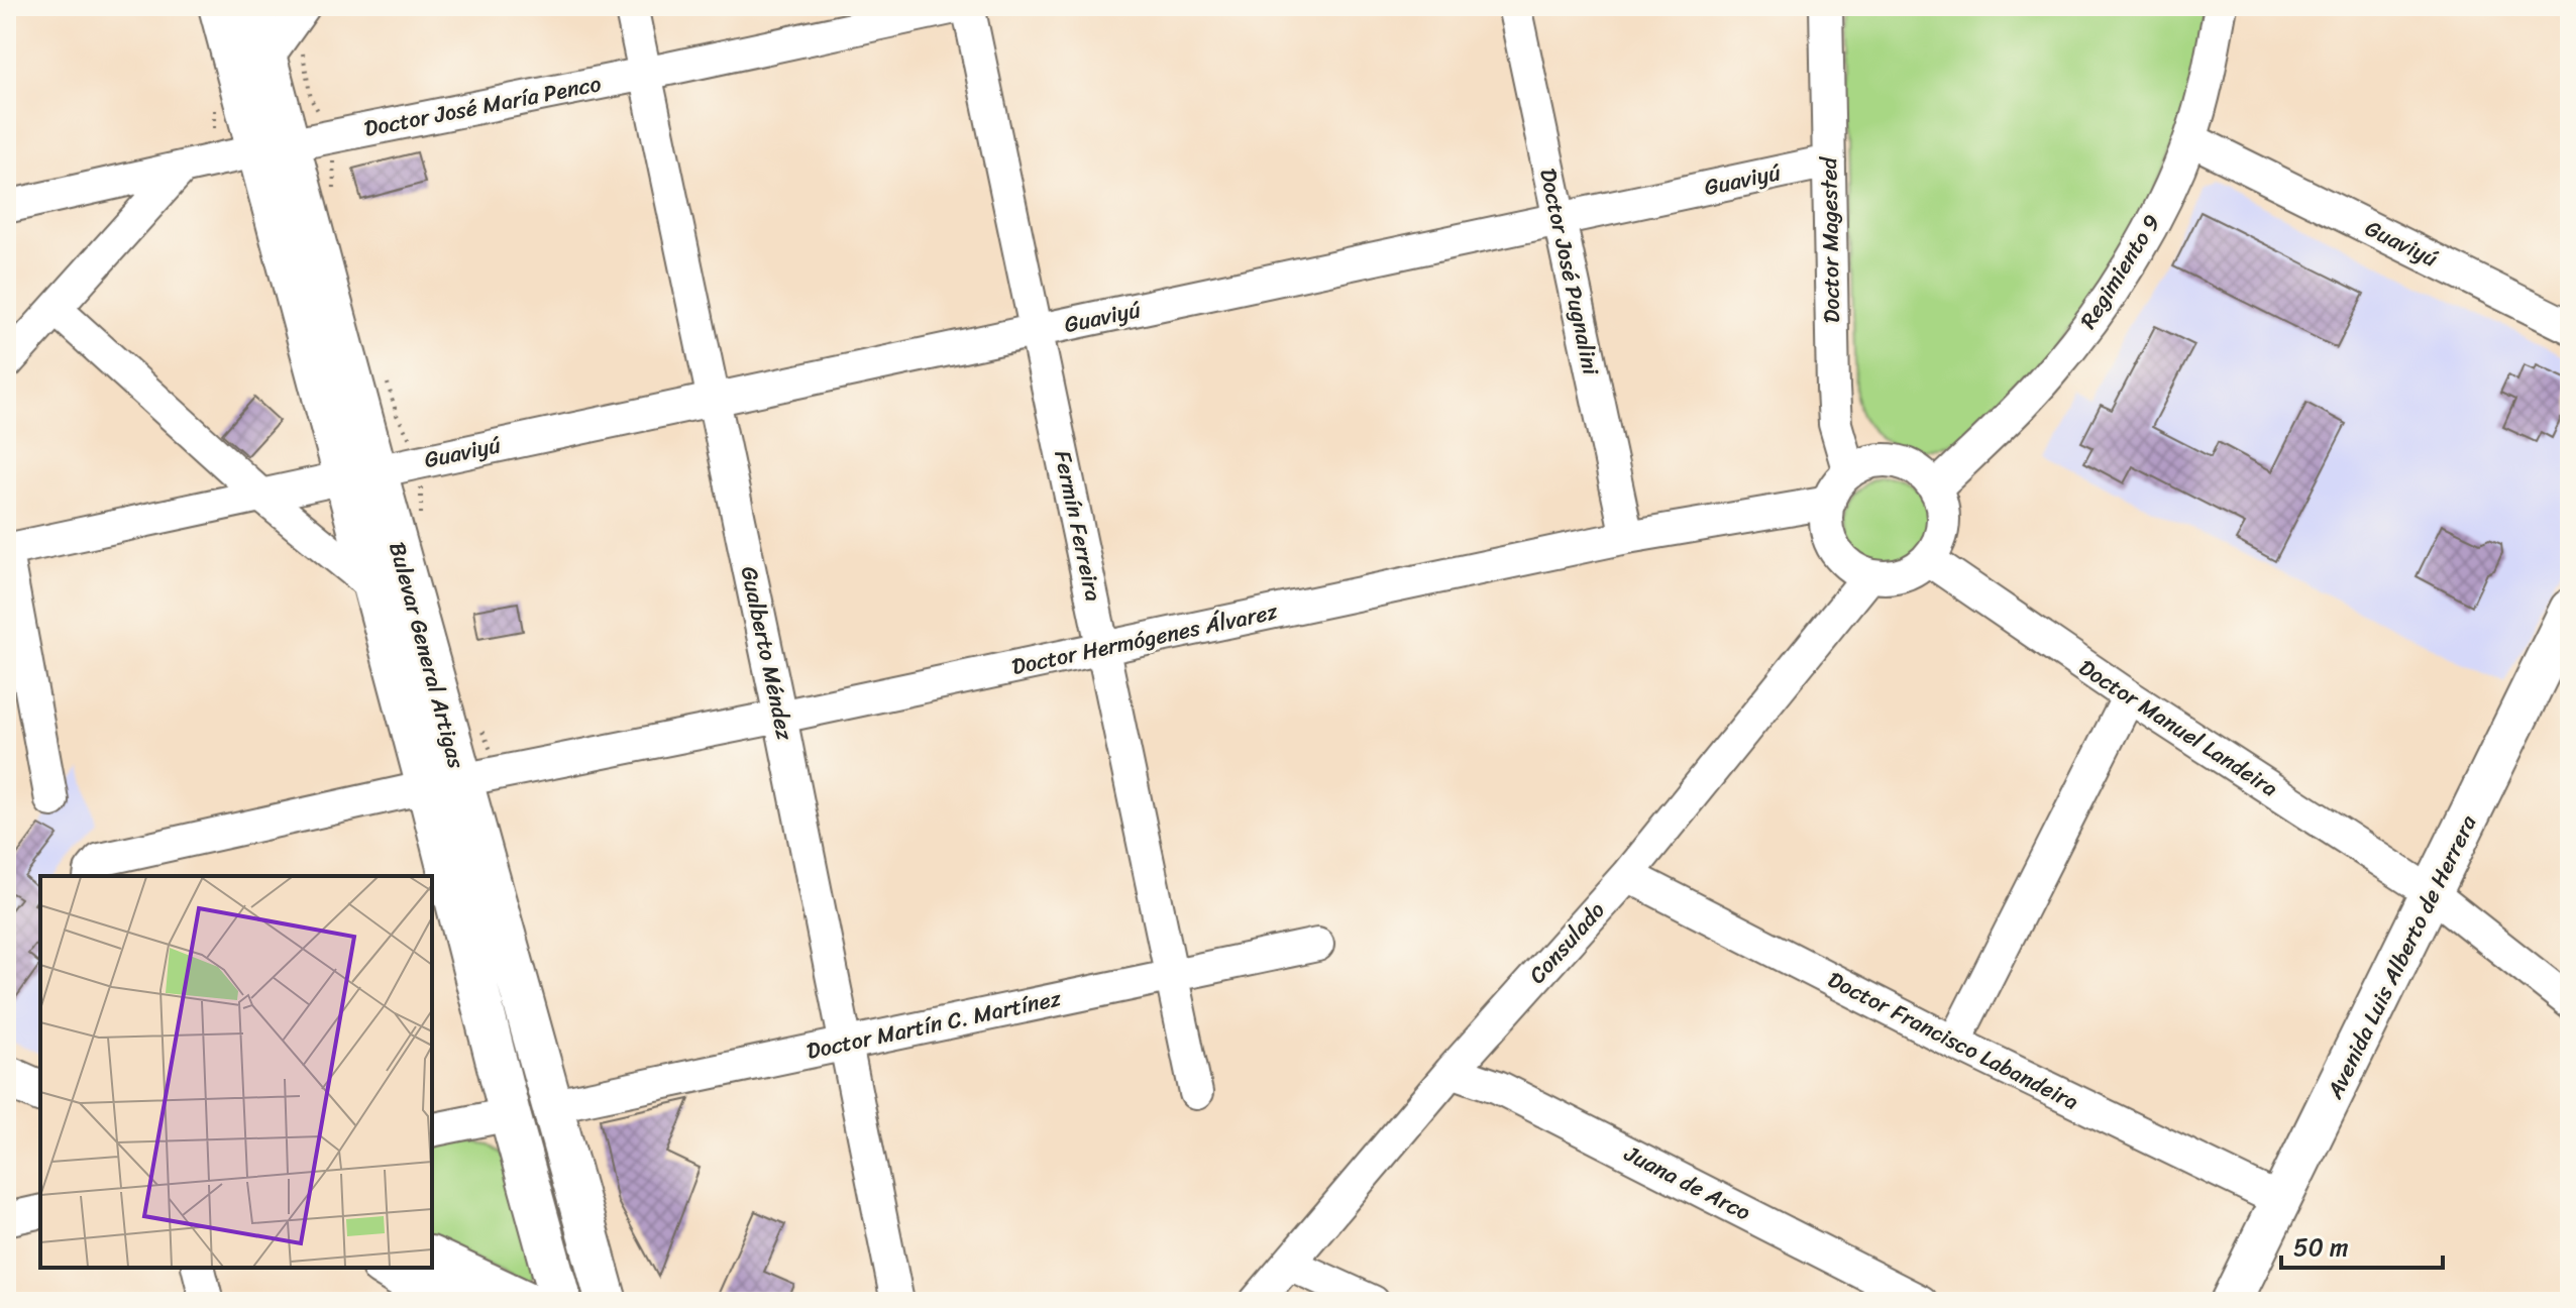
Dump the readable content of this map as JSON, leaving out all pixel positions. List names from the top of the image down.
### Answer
{
  "streets": {
    "main road": ["Bulevar General Artigas", "Avenida Luis Alberto de Herrera"],
    "street": [
      "Doctor José María Penco",
      "Guaviyú",
      "Doctor Magested",
      "Doctor José Pugnalini",
      "Regimiento 9",
      "Fermín Ferreira",
      "Doctor Hermógenes Álvarez",
      "Gualberto Méndez",
      "Doctor Manuel Landeira",
      "Consulado",
      "Doctor Martín C. Martínez",
      "Doctor Francisco Labandeira",
      "Juana de Arco"
    ]
  },
  "crossings": [
    ["Doctor José María Penco", "Gualberto Méndez"],
    ["Doctor José María Penco", "Bulevar General Artigas"],
    ["Guaviyú", "Doctor Magested"],
    ["Guaviyú", "Doctor José Pugnalini"],
    ["Guaviyú", "Regimiento 9"],
    ["Guaviyú", "Fermín Ferreira"],
    ["Guaviyú", "Gualberto Méndez"],
    ["Guaviyú", "Bulevar General Artigas"],
    ["Doctor Magested", "Regimiento 9"],
    ["Doctor Magested", "Doctor Hermógenes Álvarez"],
    ["Doctor Magested", "Doctor Manuel Landeira"],
    ["Doctor Magested", "Consulado"],
    ["Doctor José Pugnalini", "Doctor Hermógenes Álvarez"],
    ["Regimiento 9", "Doctor Hermógenes Álvarez"],
    ["Regimiento 9", "Doctor Manuel Landeira"],
    ["Regimiento 9", "Consulado"],
    ["Fermín Ferreira", "Doctor Hermógenes Álvarez"],
    ["Fermín Ferreira", "Doctor Martín C. Martínez"],
    ["Doctor Hermógenes Álvarez", "Gualberto Méndez"],
    ["Doctor Hermógenes Álvarez", "Bulevar General Artigas"],
    ["Doctor Hermógenes Álvarez", "Doctor Manuel Landeira"],
    ["Doctor Hermógenes Álvarez", "Consulado"],
    ["Gualberto Méndez", "Doctor Martín C. Martínez"],
    ["Bulevar General Artigas", "Doctor Martín C. Martínez"],
    ["Doctor Manuel Landeira", "Consulado"],
    ["Doctor Manuel Landeira", "Avenida Luis Alberto de Herrera"],
    ["Consulado", "Doctor Francisco Labandeira"],
    ["Consulado", "Juana de Arco"],
    ["Avenida Luis Alberto de Herrera", "Doctor Francisco Labandeira"]
  ],
  "scale_bar": "50 m"
}
